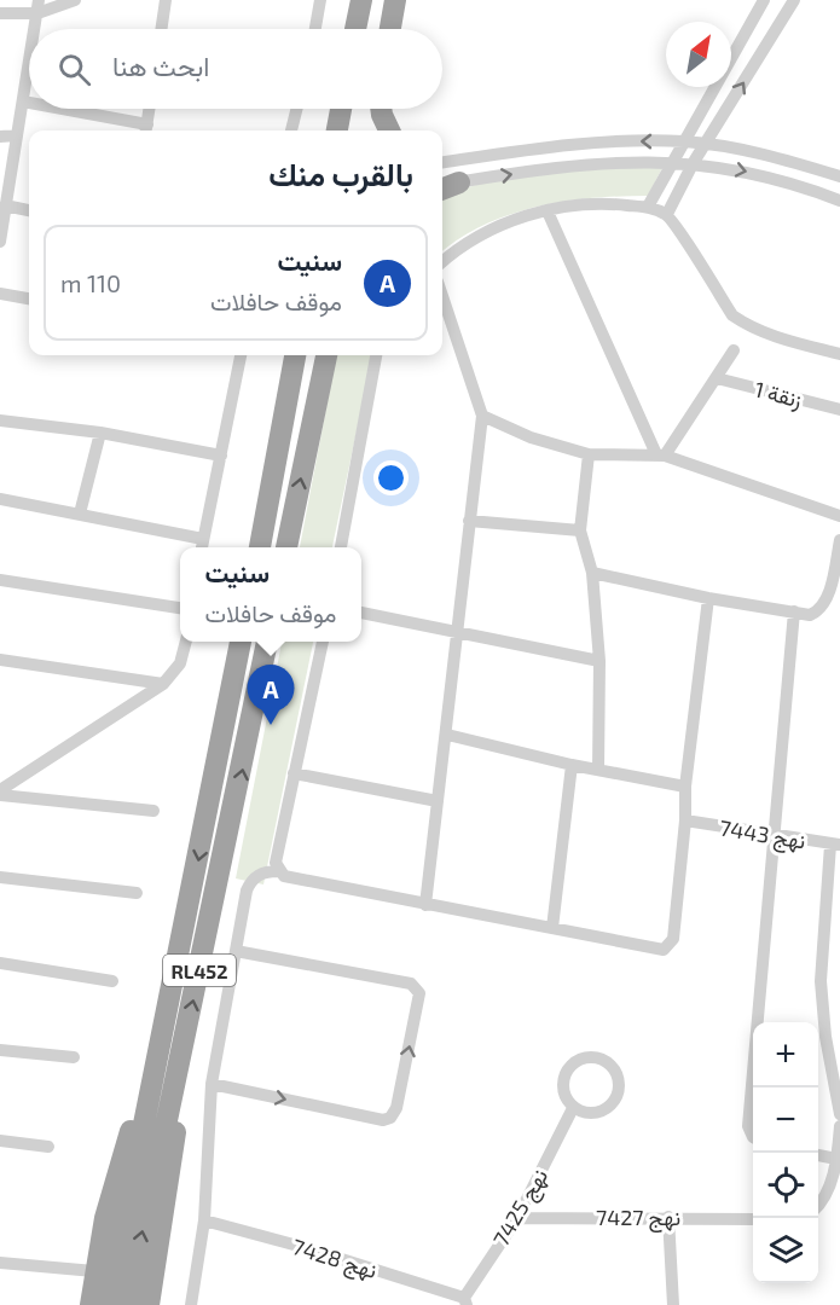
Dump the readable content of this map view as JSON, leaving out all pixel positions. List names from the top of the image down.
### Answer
{
  "streets": {
    "highway": ["RL452"],
    "street": [
      "زنقة 1",
      "نهج 7443",
      "نهج 7425",
      "نهج 7427",
      "نهج 7428"
    ]
  },
  "crossings": [
    ["نهج 7425", "نهج 7427"],
    ["نهج 7425", "نهج 7428"]
  ],
  "north": "top right",
  "page": {
    "search": "ابحث هنا",
    "heading": "بالقرب منك",
    "list": [
      {
        "mark": "A",
        "name": "سنيت",
        "note": "موقف حافلات",
        "value": "110 m"
      }
    ],
    "popup": ["سنيت", "موقف حافلات"],
    "pins": "A",
    "map_buttons": ["+", "−"]
  }
}
